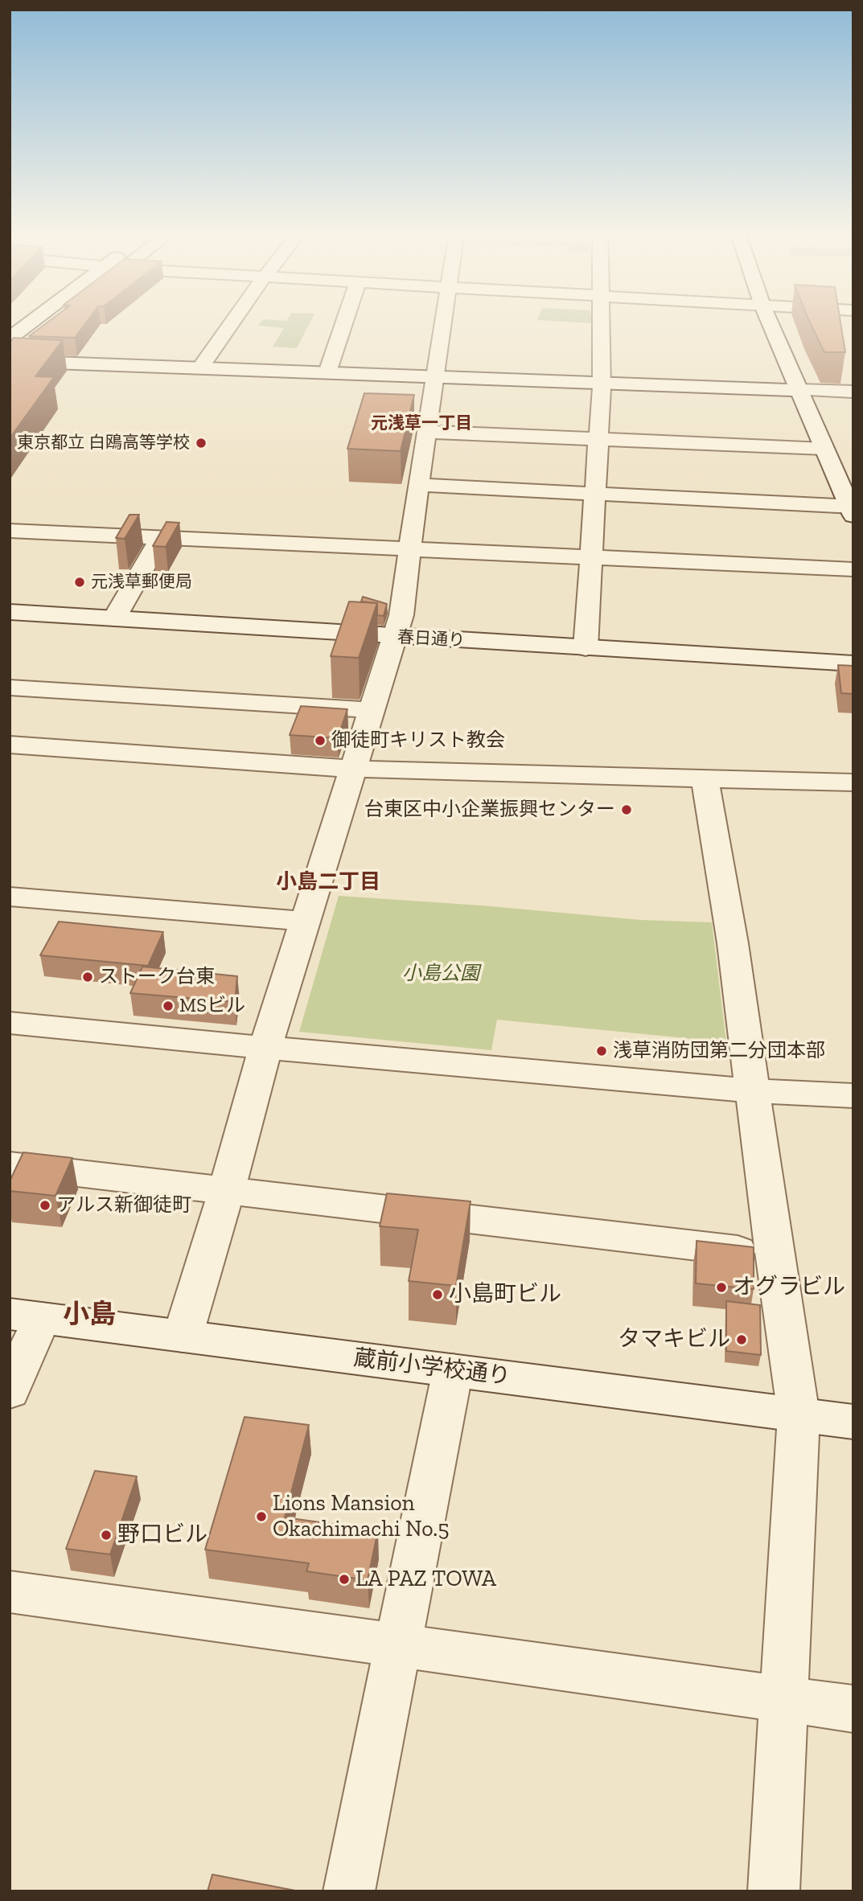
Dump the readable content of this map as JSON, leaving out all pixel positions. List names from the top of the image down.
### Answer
{
  "streets": {
    "street": ["春日通り", "蔵前小学校通り"]
  },
  "districts": ["元浅草一丁目", "小島二丁目", "小島"],
  "parks": ["小島公園"],
  "places": [
    "東京都立 白鴎高等学校",
    "元浅草郵便局",
    "御徒町キリスト教会",
    "台東区中小企業振興センター",
    "ストーク台東",
    "MSビル",
    "浅草消防団第二分団本部",
    "アルス新御徒町",
    "オグラビル",
    "小島町ビル",
    "タマキビル",
    "Lions Mansion Okachimachi No.5",
    "野口ビル",
    "LA PAZ TOWA"
  ]
}
